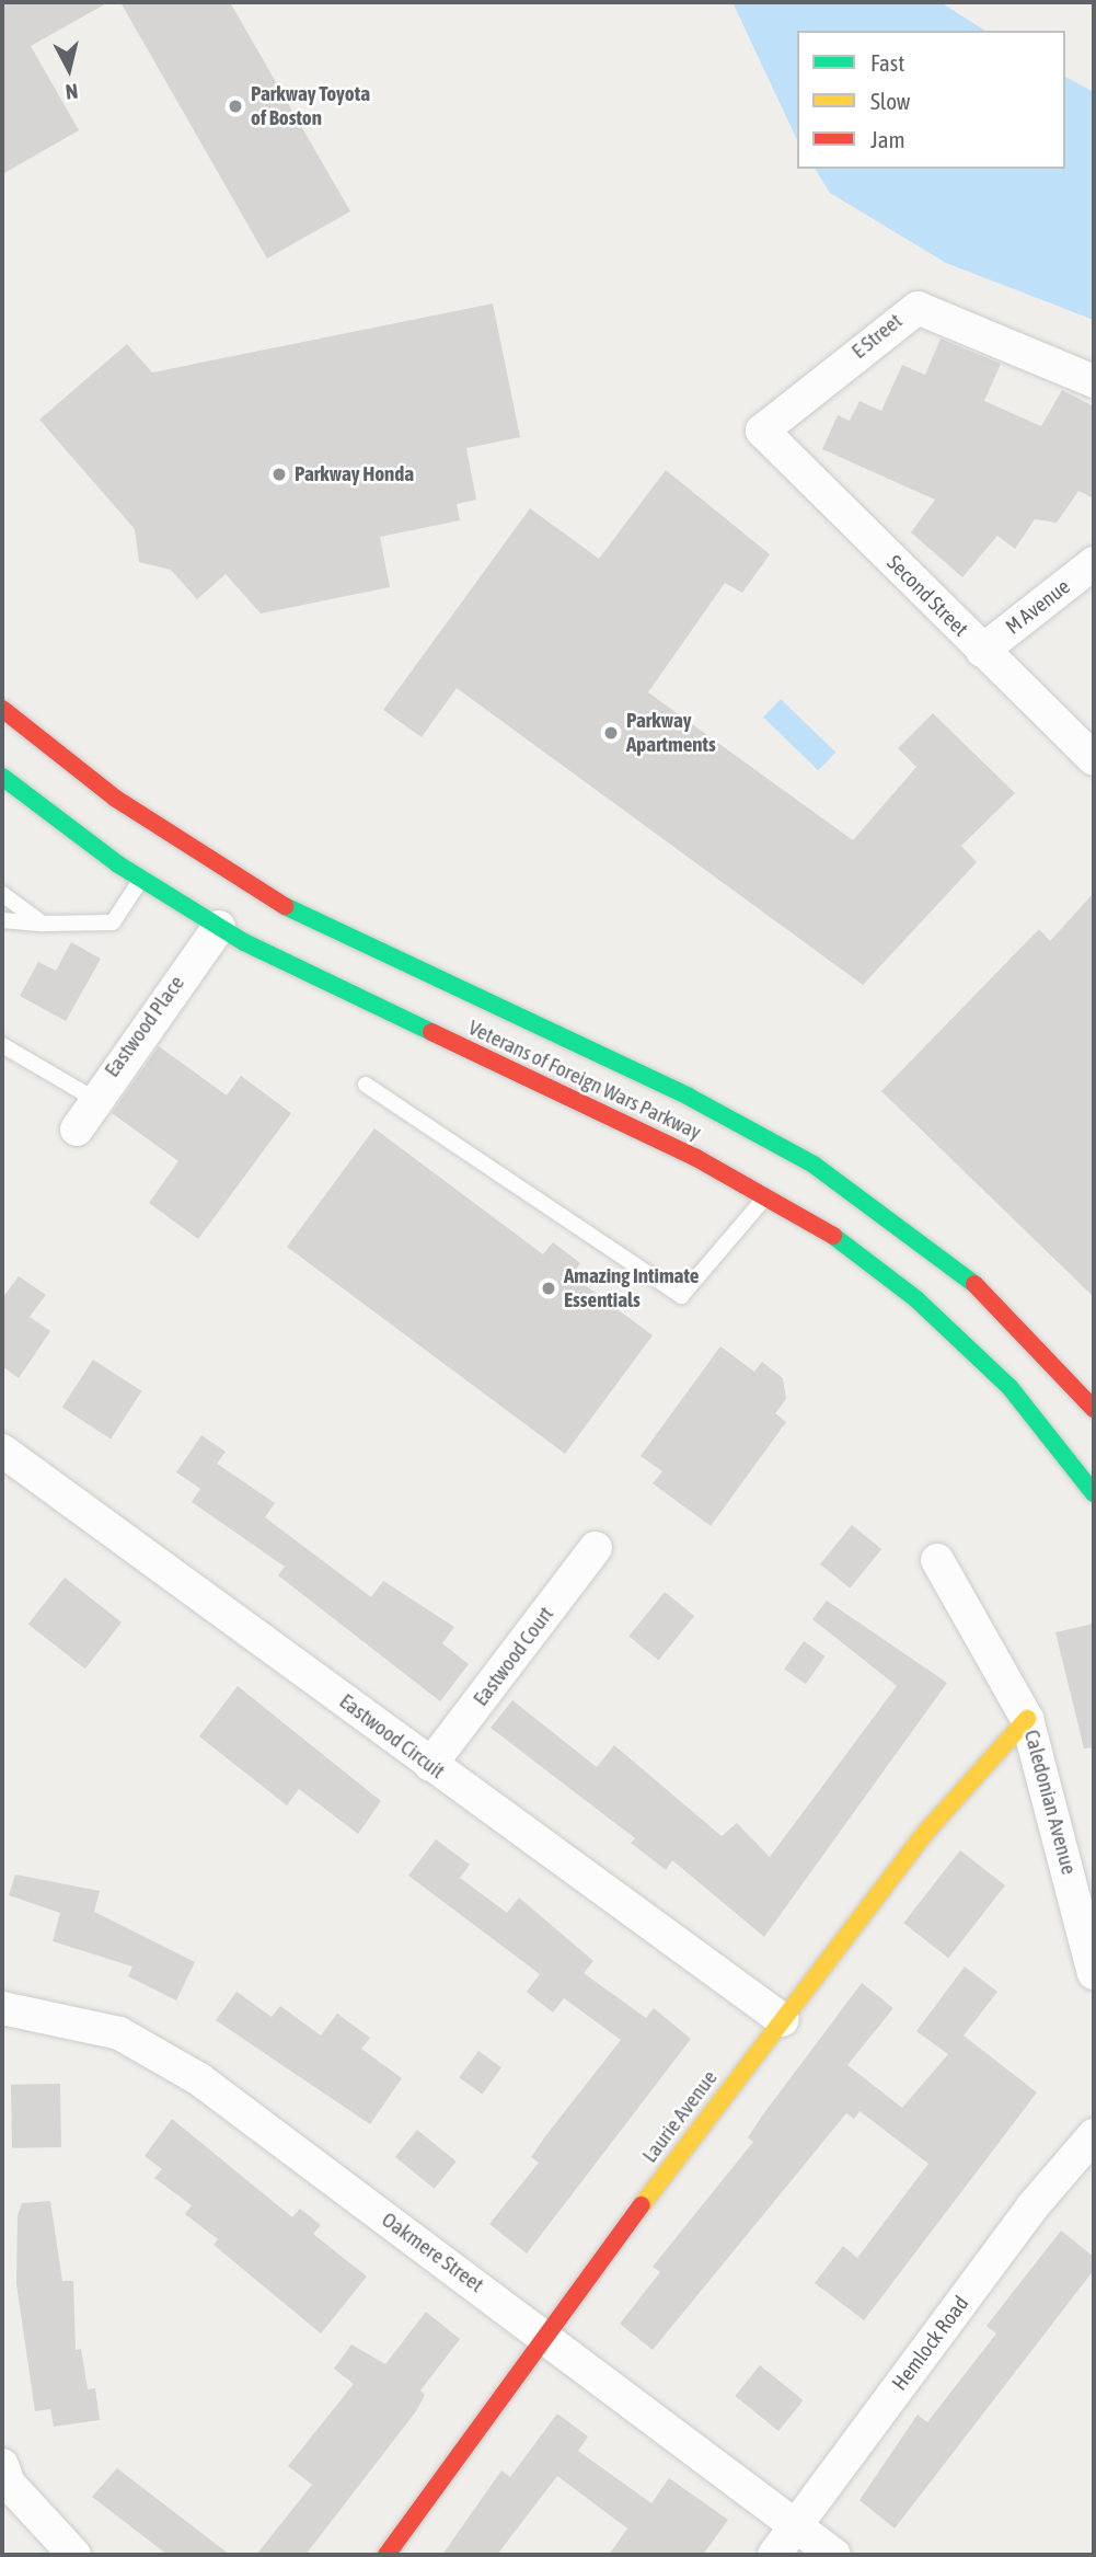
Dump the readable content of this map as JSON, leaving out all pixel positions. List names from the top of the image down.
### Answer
{
  "streets": {
    "main road": ["Veterans of Foreign Wars Parkway", "Laurie Avenue"],
    "street": [
      "E Street",
      "Second Street",
      "M Avenue",
      "Eastwood Place",
      "Eastwood Court",
      "Eastwood Circuit",
      "Caledonian Avenue",
      "Oakmere Street",
      "Hemlock Road"
    ]
  },
  "crossings": [
    ["E Street", "Second Street"],
    ["Second Street", "M Avenue"],
    ["Eastwood Place", "Veterans of Foreign Wars Parkway"],
    ["Eastwood Court", "Eastwood Circuit"],
    ["Eastwood Circuit", "Laurie Avenue"],
    ["Caledonian Avenue", "Laurie Avenue"],
    ["Laurie Avenue", "Oakmere Street"],
    ["Oakmere Street", "Hemlock Road"]
  ],
  "places": [
    "Parkway Toyota of Boston",
    "Parkway Honda",
    "Parkway Apartments",
    "Amazing Intimate Essentials"
  ],
  "legend": ["Fast", "Slow", "Jam"],
  "north": "bottom"
}
